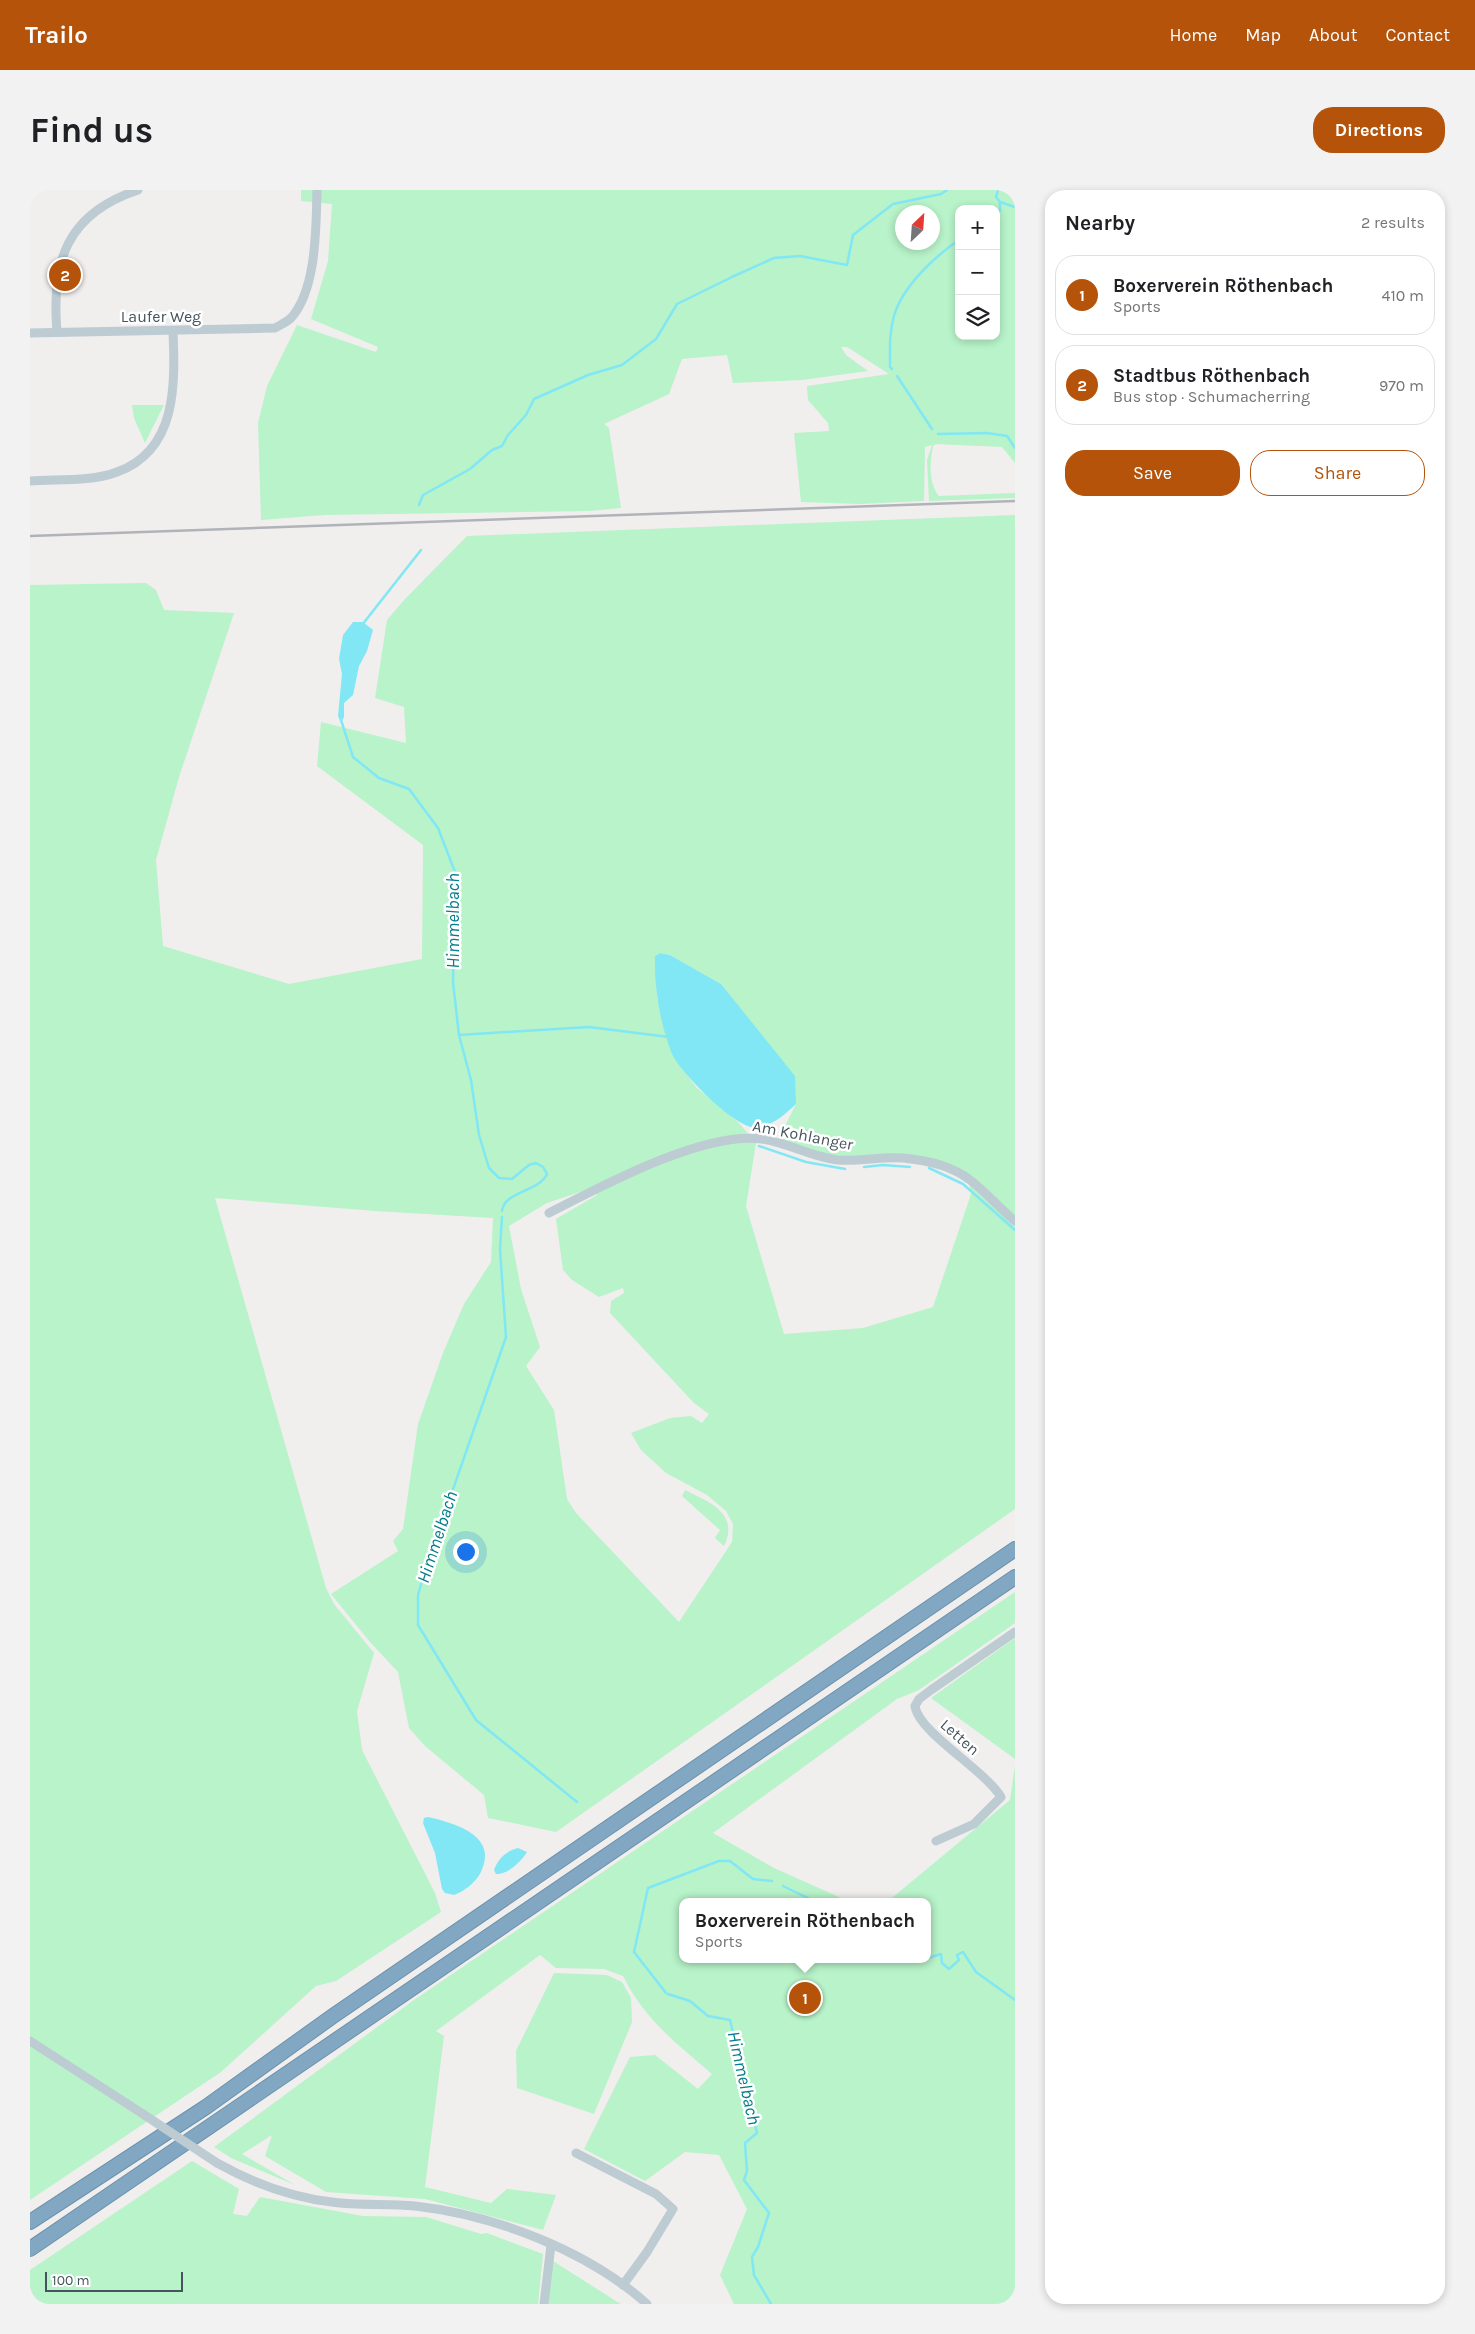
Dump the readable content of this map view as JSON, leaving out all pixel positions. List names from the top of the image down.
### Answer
{
  "streets": {
    "street": ["Laufer Weg", "Am Kohlanger", "Letten"]
  },
  "water": ["Himmelbach"],
  "scale_bar": "100 m",
  "north": "top right",
  "page": {
    "header": "Trailo",
    "nav": [
      "Home",
      "Map",
      "About",
      "Contact"
    ],
    "buttons": [
      "Directions",
      ["Save", "Share"]
    ],
    "title": "Find us",
    "heading": ["Nearby", "2 results"],
    "map_buttons": ["+", "−"],
    "list": [
      {
        "mark": "1",
        "name": "Boxerverein Röthenbach",
        "note": "Sports",
        "value": "410 m"
      },
      {
        "mark": "2",
        "name": "Stadtbus Röthenbach",
        "note": "Bus stop · Schumacherring",
        "value": "970 m"
      }
    ],
    "pins": ["2", "1"],
    "popup": ["Boxerverein Röthenbach", "Sports"],
    "scale": "100 m"
  }
}
